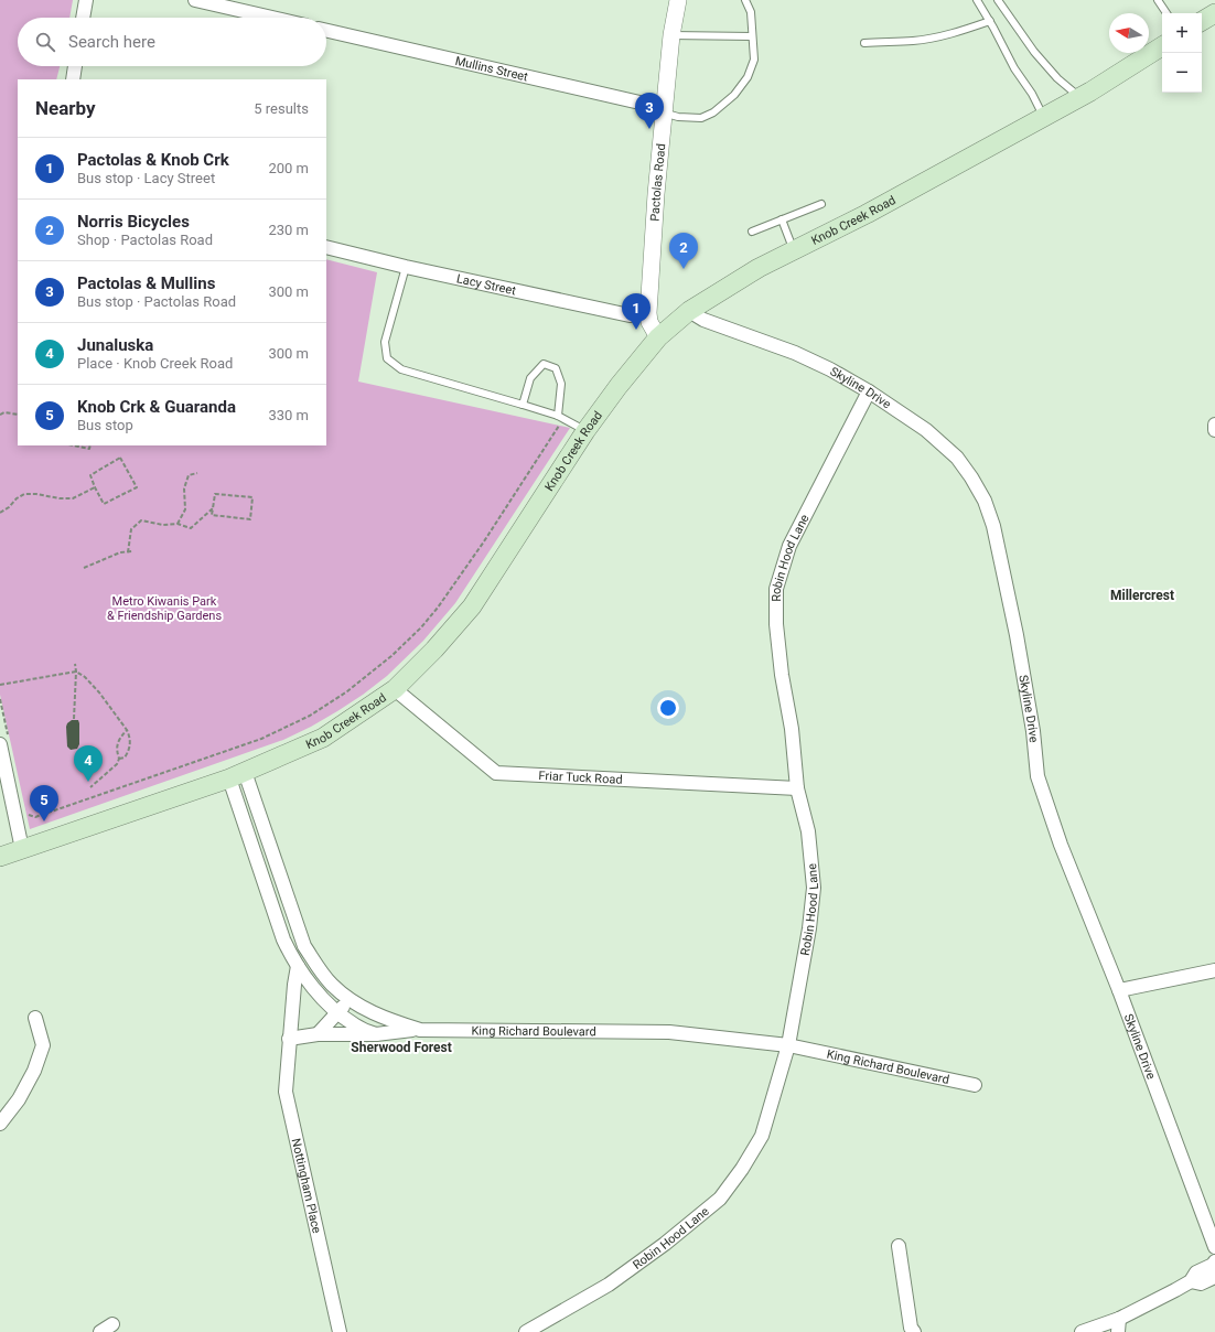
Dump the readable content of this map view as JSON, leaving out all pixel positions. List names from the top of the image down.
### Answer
{
  "streets": {
    "main road": ["Knob Creek Road"],
    "street": [
      "Mullins Street",
      "Pactolas Road",
      "Lacy Street",
      "Skyline Drive",
      "Robin Hood Lane",
      "Friar Tuck Road",
      "King Richard Boulevard",
      "Nottingham Place"
    ]
  },
  "crossings": [
    ["Mullins Street", "Pactolas Road"],
    ["Pactolas Road", "Knob Creek Road"],
    ["Pactolas Road", "Lacy Street"],
    ["Knob Creek Road", "Skyline Drive"],
    ["Knob Creek Road", "Friar Tuck Road"],
    ["Knob Creek Road", "King Richard Boulevard"],
    ["Skyline Drive", "Robin Hood Lane"],
    ["Robin Hood Lane", "Friar Tuck Road"],
    ["Robin Hood Lane", "King Richard Boulevard"]
  ],
  "districts": ["Millercrest", "Sherwood Forest"],
  "parks": ["Metro Kiwanis Park & Friendship Gardens"],
  "north": "left",
  "page": {
    "map_buttons": ["+", "−"],
    "search": "Search here",
    "heading": ["Nearby", "5 results"],
    "pins": [
      "3",
      "2",
      "1",
      "4",
      "5"
    ],
    "list": [
      {
        "mark": "1",
        "name": "Pactolas & Knob Crk",
        "note": "Bus stop · Lacy Street",
        "value": "200 m"
      },
      {
        "mark": "2",
        "name": "Norris Bicycles",
        "note": "Shop · Pactolas Road",
        "value": "230 m"
      },
      {
        "mark": "3",
        "name": "Pactolas & Mullins",
        "note": "Bus stop · Pactolas Road",
        "value": "300 m"
      },
      {
        "mark": "4",
        "name": "Junaluska",
        "note": "Place · Knob Creek Road",
        "value": "300 m"
      },
      {
        "mark": "5",
        "name": "Knob Crk & Guaranda",
        "note": "Bus stop",
        "value": "330 m"
      }
    ]
  }
}
